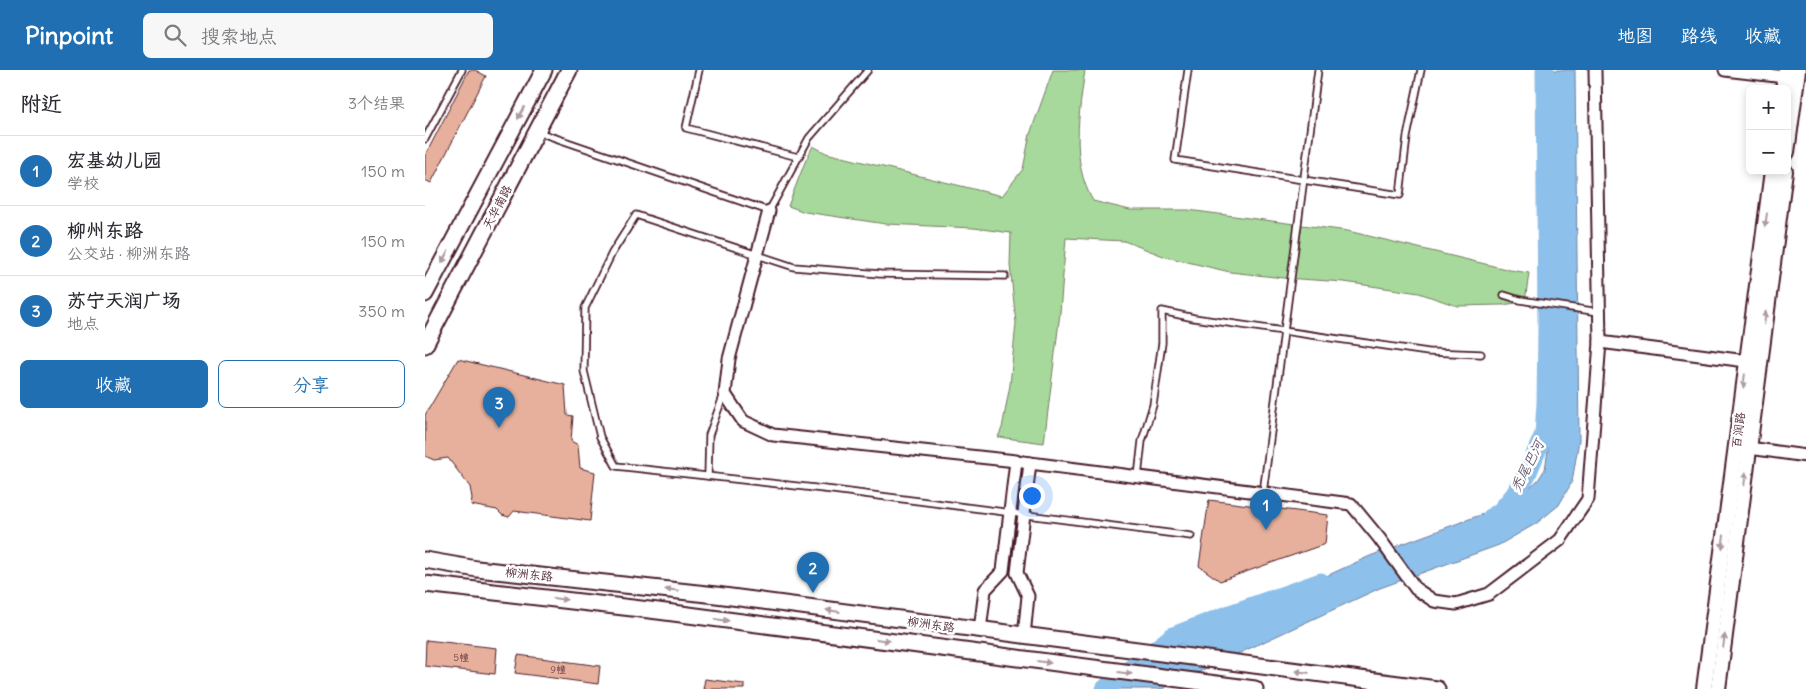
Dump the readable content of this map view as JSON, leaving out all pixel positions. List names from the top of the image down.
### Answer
{
  "streets": {
    "main road": ["天华南路", "柳洲东路"],
    "street": ["百润路"]
  },
  "water": ["秃尾巴河"],
  "house_numbers": ["5幢", "9幢"],
  "page": {
    "header": "Pinpoint",
    "search": "搜索地点",
    "nav": ["地图", "路线", "收藏"],
    "heading": ["附近", "3个结果"],
    "map_buttons": ["+", "−"],
    "list": [
      {
        "mark": "1",
        "name": "宏基幼儿园",
        "note": "学校",
        "value": "150 m"
      },
      {
        "mark": "2",
        "name": "柳州东路",
        "note": "公交站 · 柳洲东路",
        "value": "150 m"
      },
      {
        "mark": "3",
        "name": "苏宁天润广场",
        "note": "地点",
        "value": "350 m"
      }
    ],
    "buttons": ["收藏", "分享"],
    "pins": ["3", "1", "2"]
  }
}
